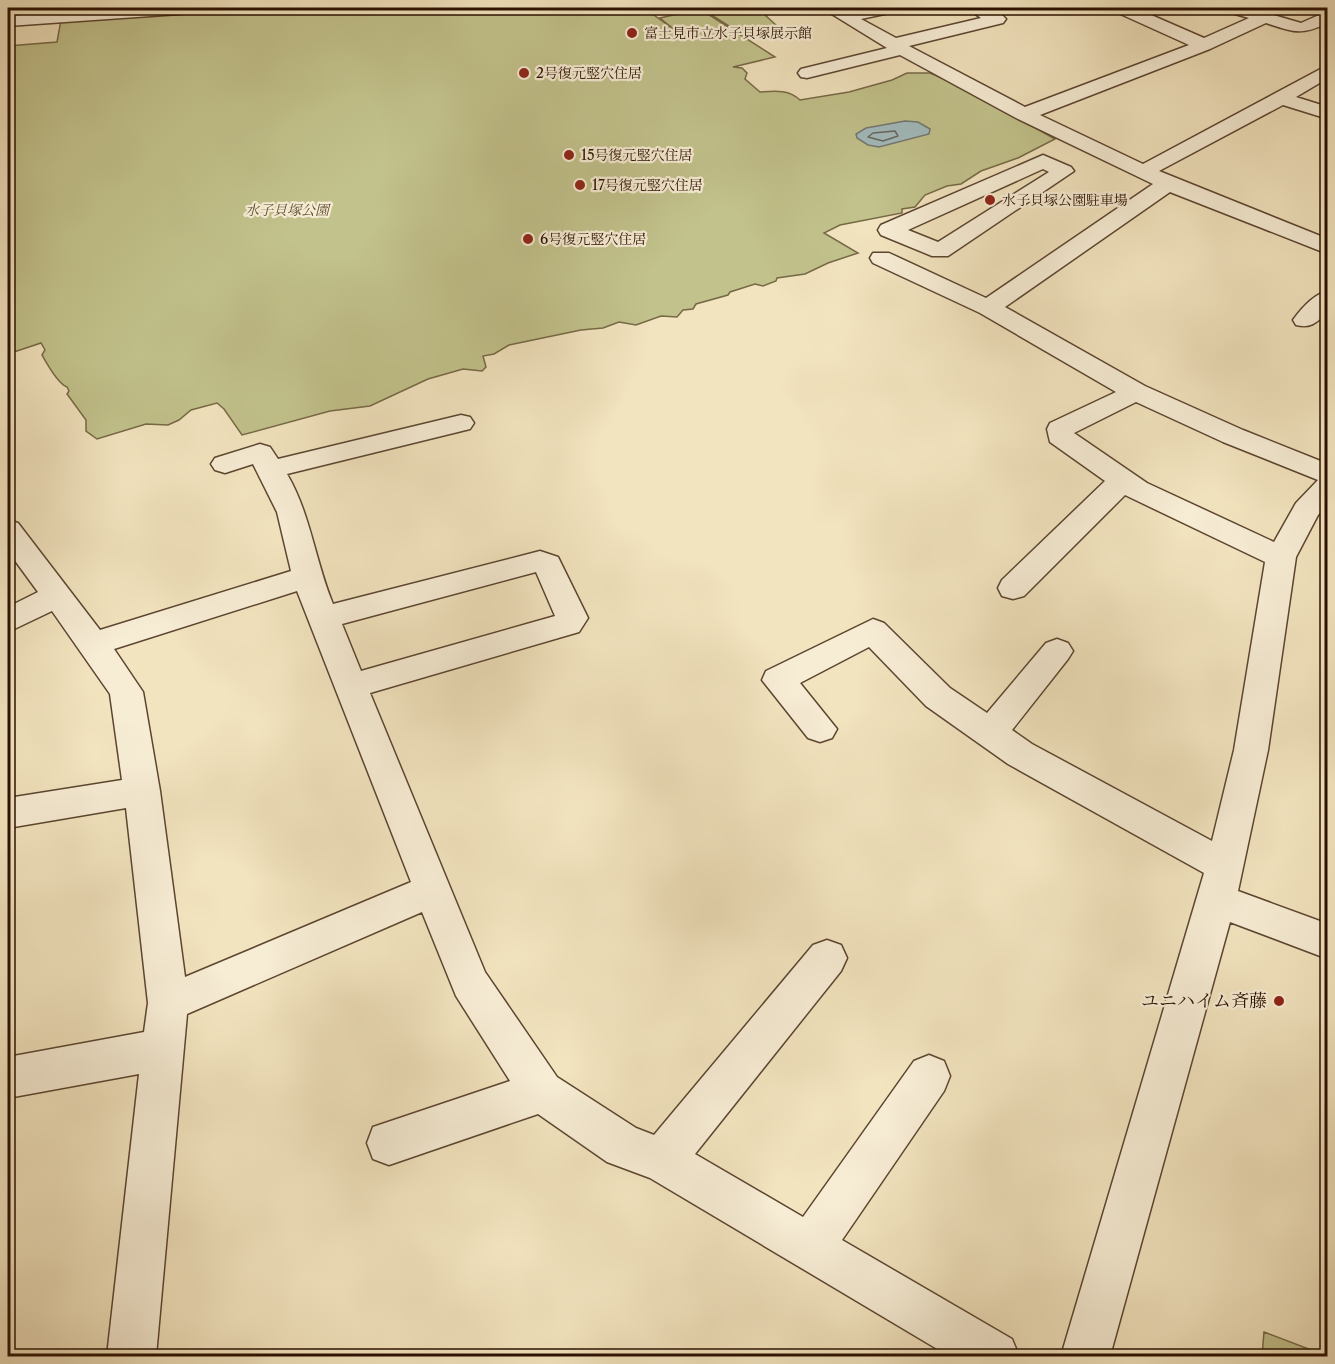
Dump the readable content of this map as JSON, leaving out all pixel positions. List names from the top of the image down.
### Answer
{
  "parks": ["水子貝塚公園"],
  "places": [
    "富士見市立水子貝塚展示館",
    "2号復元竪穴住居",
    "15号復元竪穴住居",
    "17号復元竪穴住居",
    "水子貝塚公園駐車場",
    "6号復元竪穴住居",
    "ユニハイム斉藤"
  ]
}
